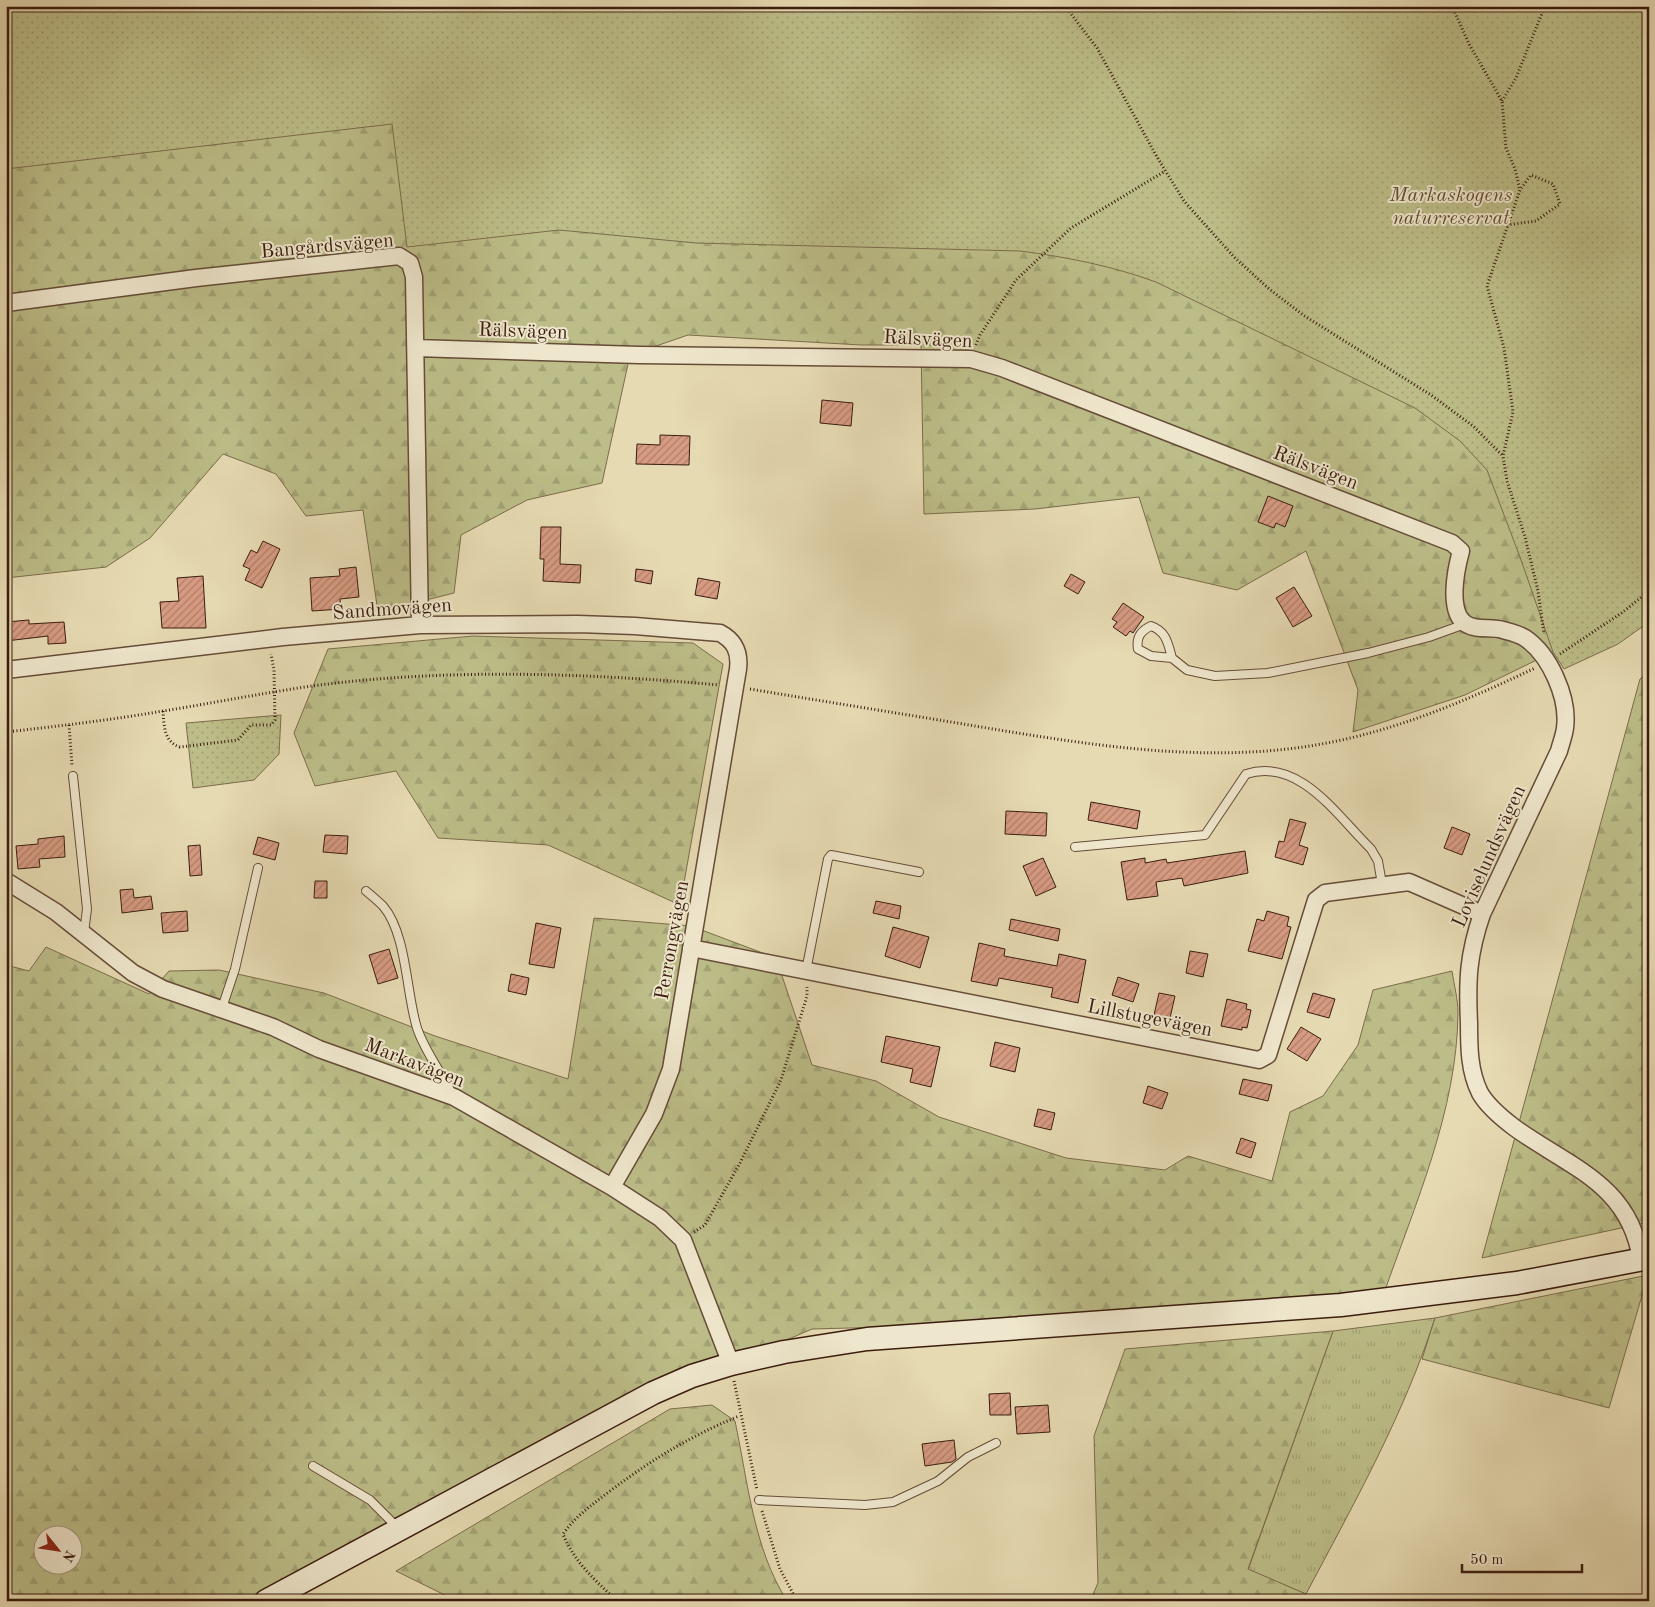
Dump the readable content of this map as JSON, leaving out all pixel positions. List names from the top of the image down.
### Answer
{
  "streets": {
    "street": [
      "Bangårdsvägen",
      "Rälsvägen",
      "Sandmovägen",
      "Loviselundsvägen",
      "Perrongvägen",
      "Lillstugevägen",
      "Markavägen"
    ]
  },
  "crossings": [
    ["Bangårdsvägen", "Rälsvägen"],
    ["Bangårdsvägen", "Sandmovägen"],
    ["Rälsvägen", "Loviselundsvägen"],
    ["Sandmovägen", "Perrongvägen"],
    ["Loviselundsvägen", "Lillstugevägen"],
    ["Perrongvägen", "Lillstugevägen"],
    ["Perrongvägen", "Markavägen"]
  ],
  "parks": ["Markaskogens naturreservat"],
  "scale_bar": "50 m",
  "north": "bottom right"
}
